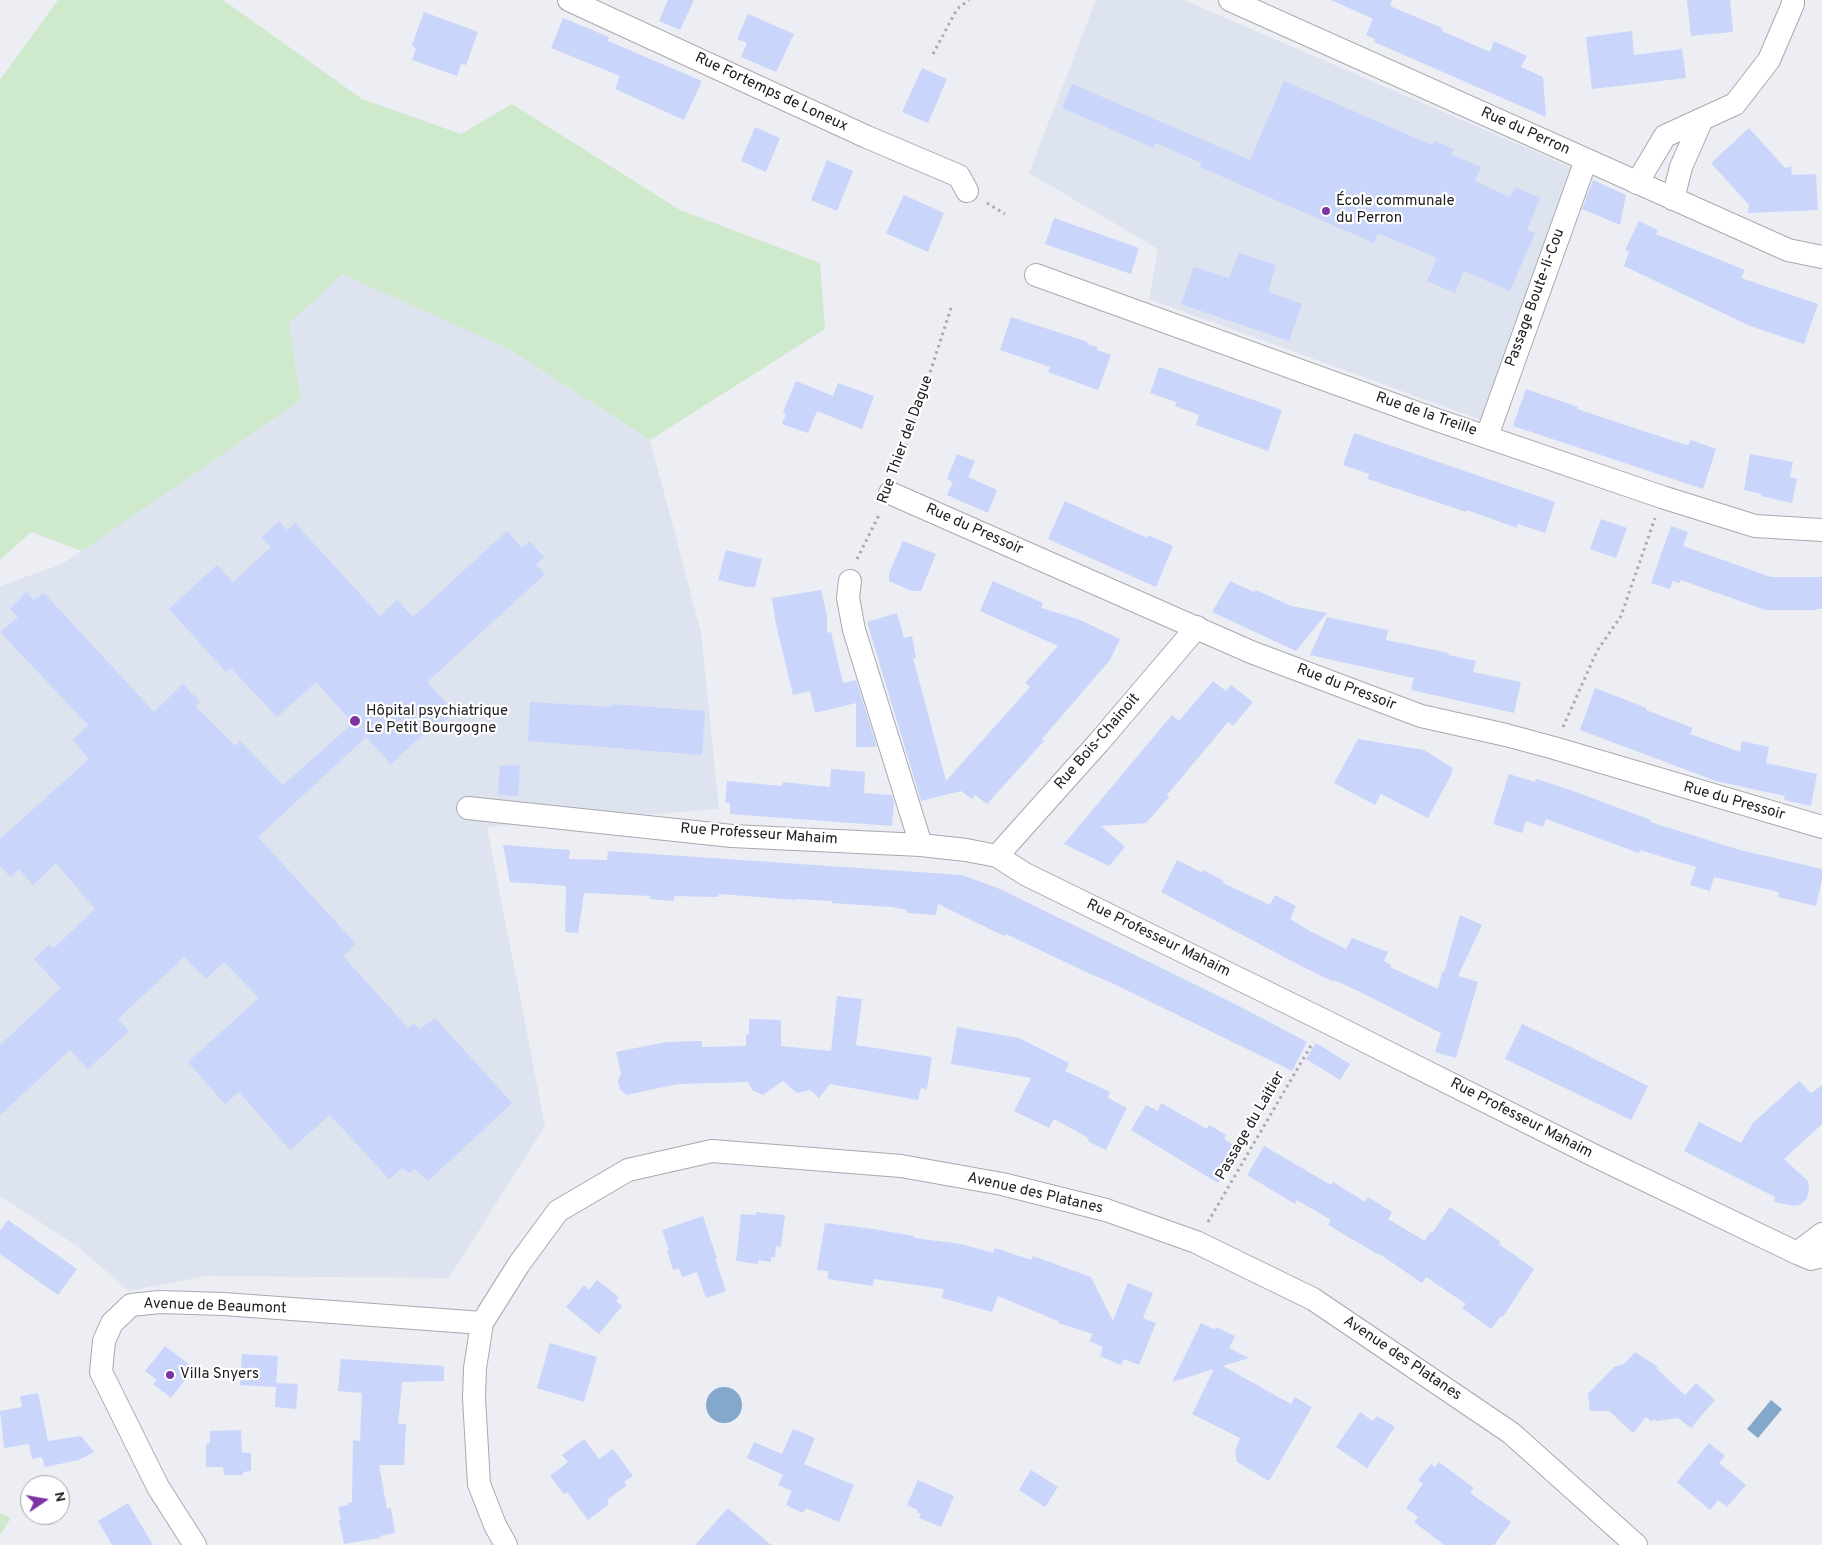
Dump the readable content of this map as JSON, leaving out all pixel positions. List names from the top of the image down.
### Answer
{
  "streets": {
    "street": [
      "Rue Fortemps de Loneux",
      "Rue du Perron",
      "Passage Boute-li-Cou",
      "Rue de la Treille",
      "Rue du Pressoir",
      "Rue Bois-Chainoit",
      "Rue Professeur Mahaim",
      "Avenue des Platanes",
      "Avenue de Beaumont"
    ],
    "path": ["Rue Thier del Dague", "Passage du Laitier"]
  },
  "crossings": [
    ["Rue du Perron", "Passage Boute-li-Cou"],
    ["Passage Boute-li-Cou", "Rue de la Treille"],
    ["Rue Thier del Dague", "Rue du Pressoir"],
    ["Rue du Pressoir", "Rue Bois-Chainoit"],
    ["Rue Bois-Chainoit", "Rue Professeur Mahaim"],
    ["Rue Professeur Mahaim", "Passage du Laitier"],
    ["Passage du Laitier", "Avenue des Platanes"],
    ["Avenue des Platanes", "Avenue de Beaumont"]
  ],
  "places": ["École communale du Perron", "Hôpital psychiatrique Le Petit Bourgogne", "Villa Snyers"],
  "north": "right"
}
